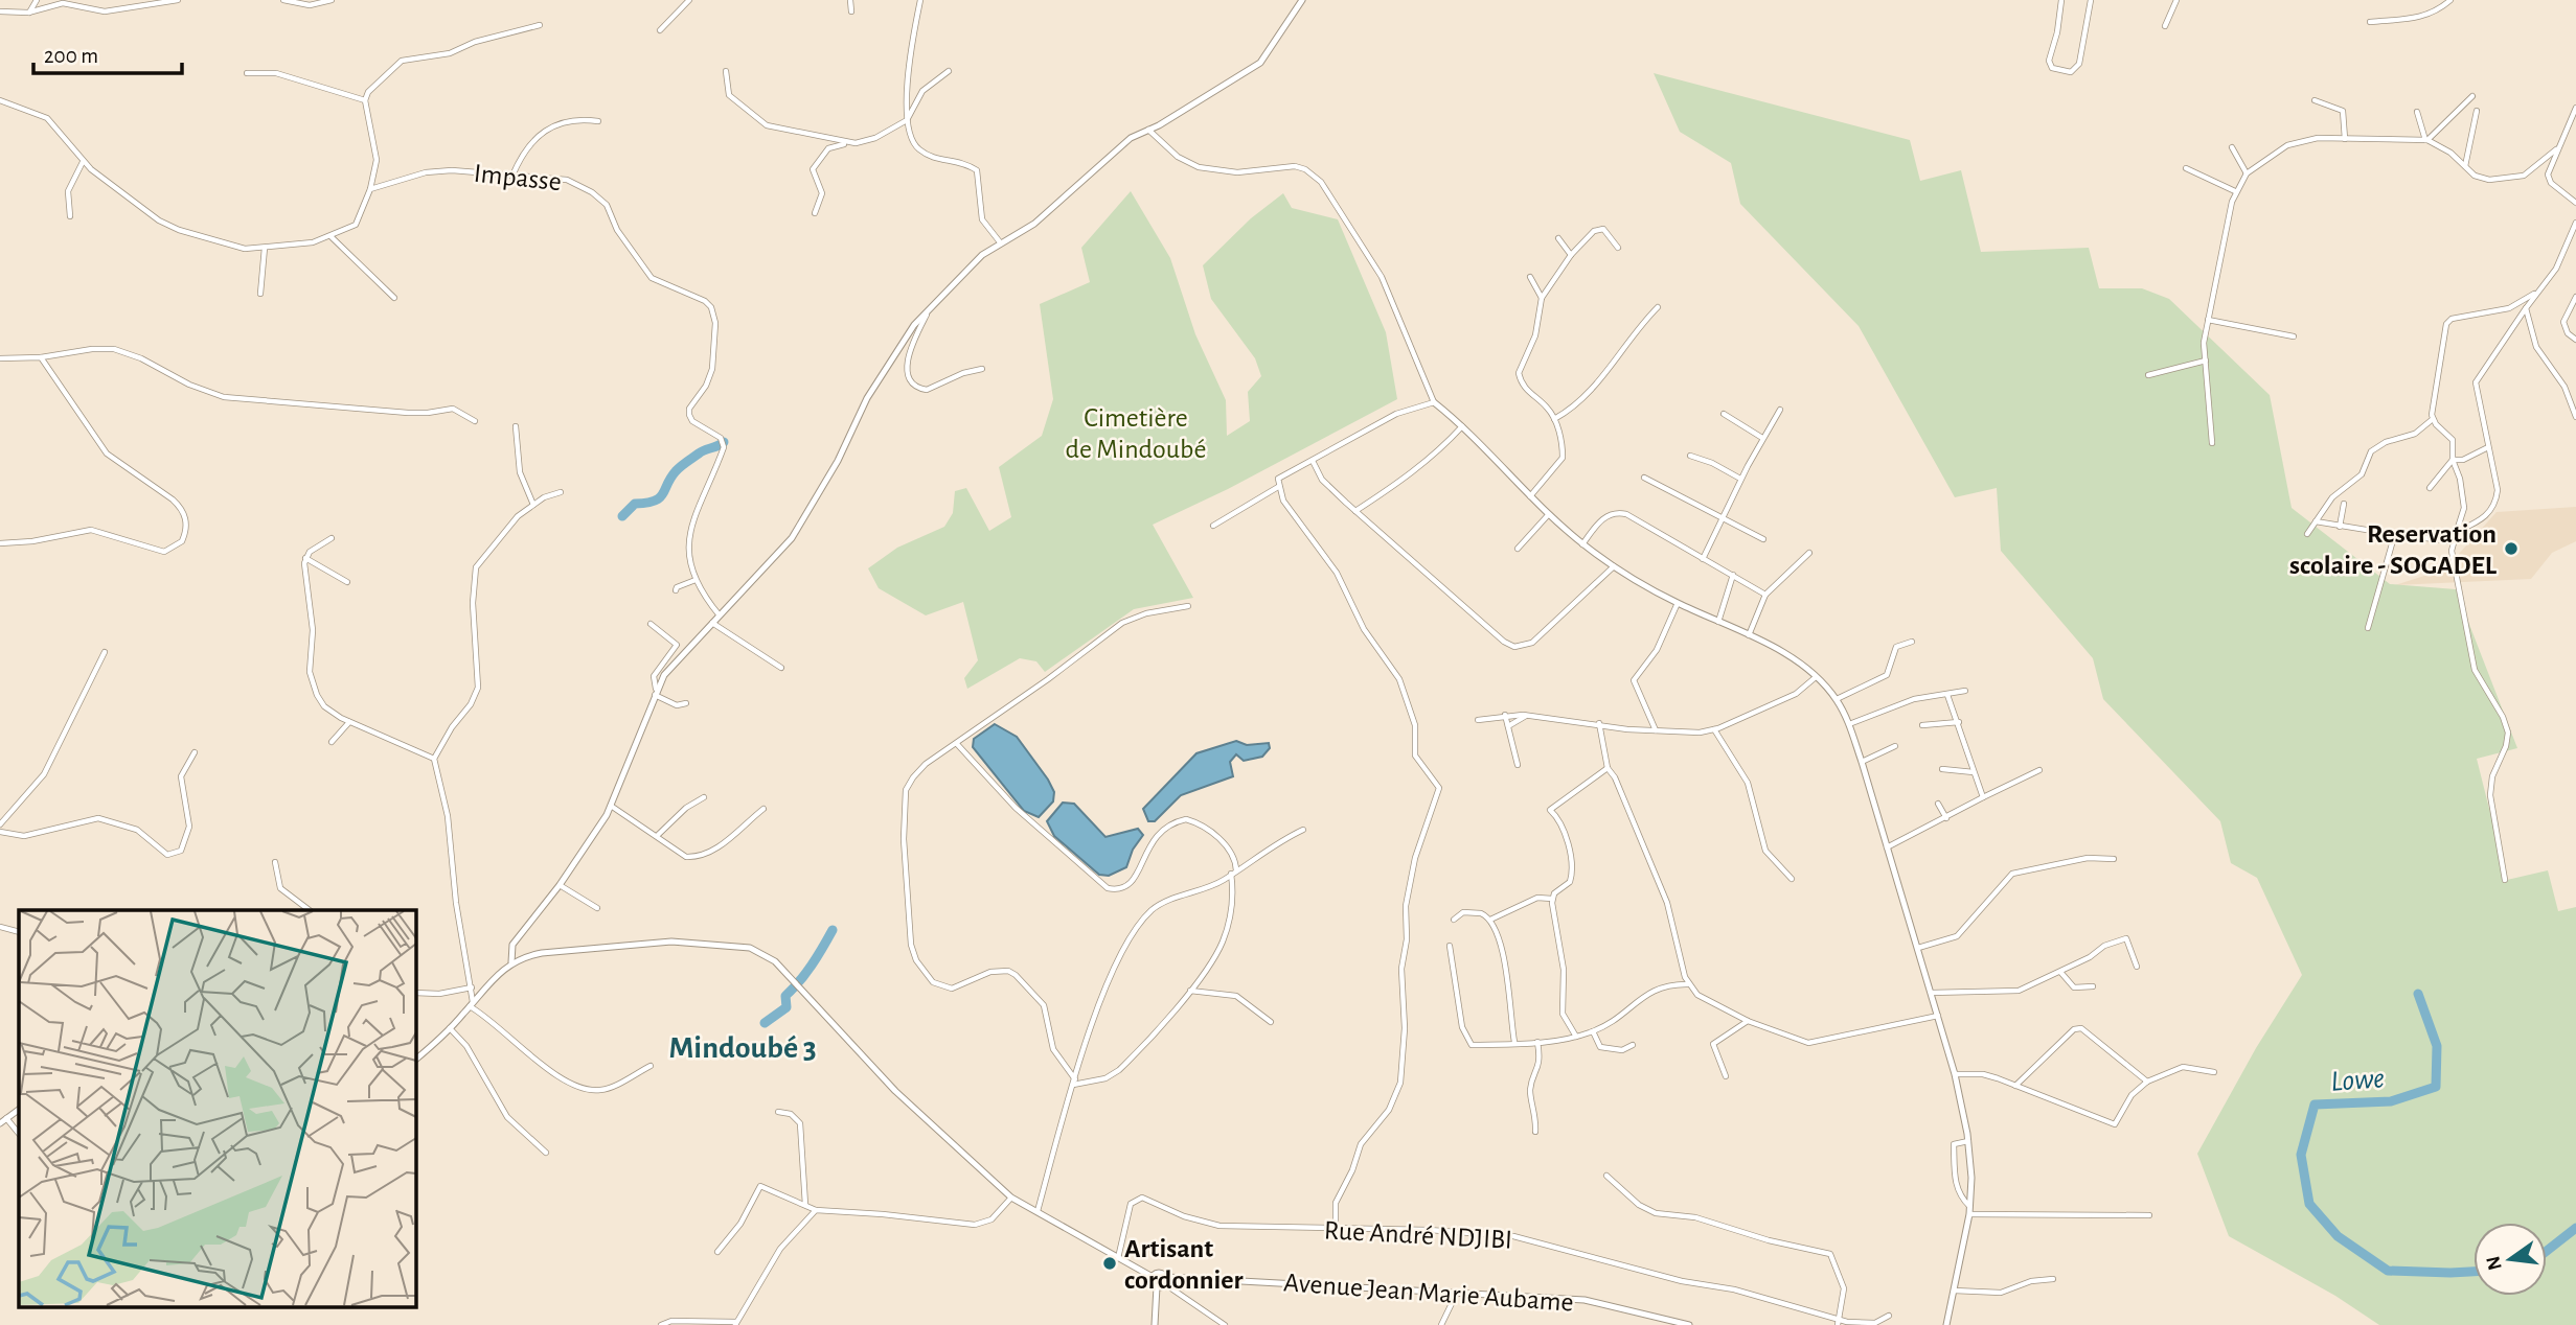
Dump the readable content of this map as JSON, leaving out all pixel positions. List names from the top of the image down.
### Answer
{
  "streets": {
    "street": ["Impasse", "Rue André NDJIBI", "Avenue Jean Marie Aubame"]
  },
  "districts": ["Mindoubé 3"],
  "water": ["Lowe"],
  "parks": ["Cimetière de Mindoubé"],
  "places": ["Reservation scolaire - SOGADEL", "Artisant cordonnier"],
  "scale_bar": "200 m",
  "north": "left"
}
